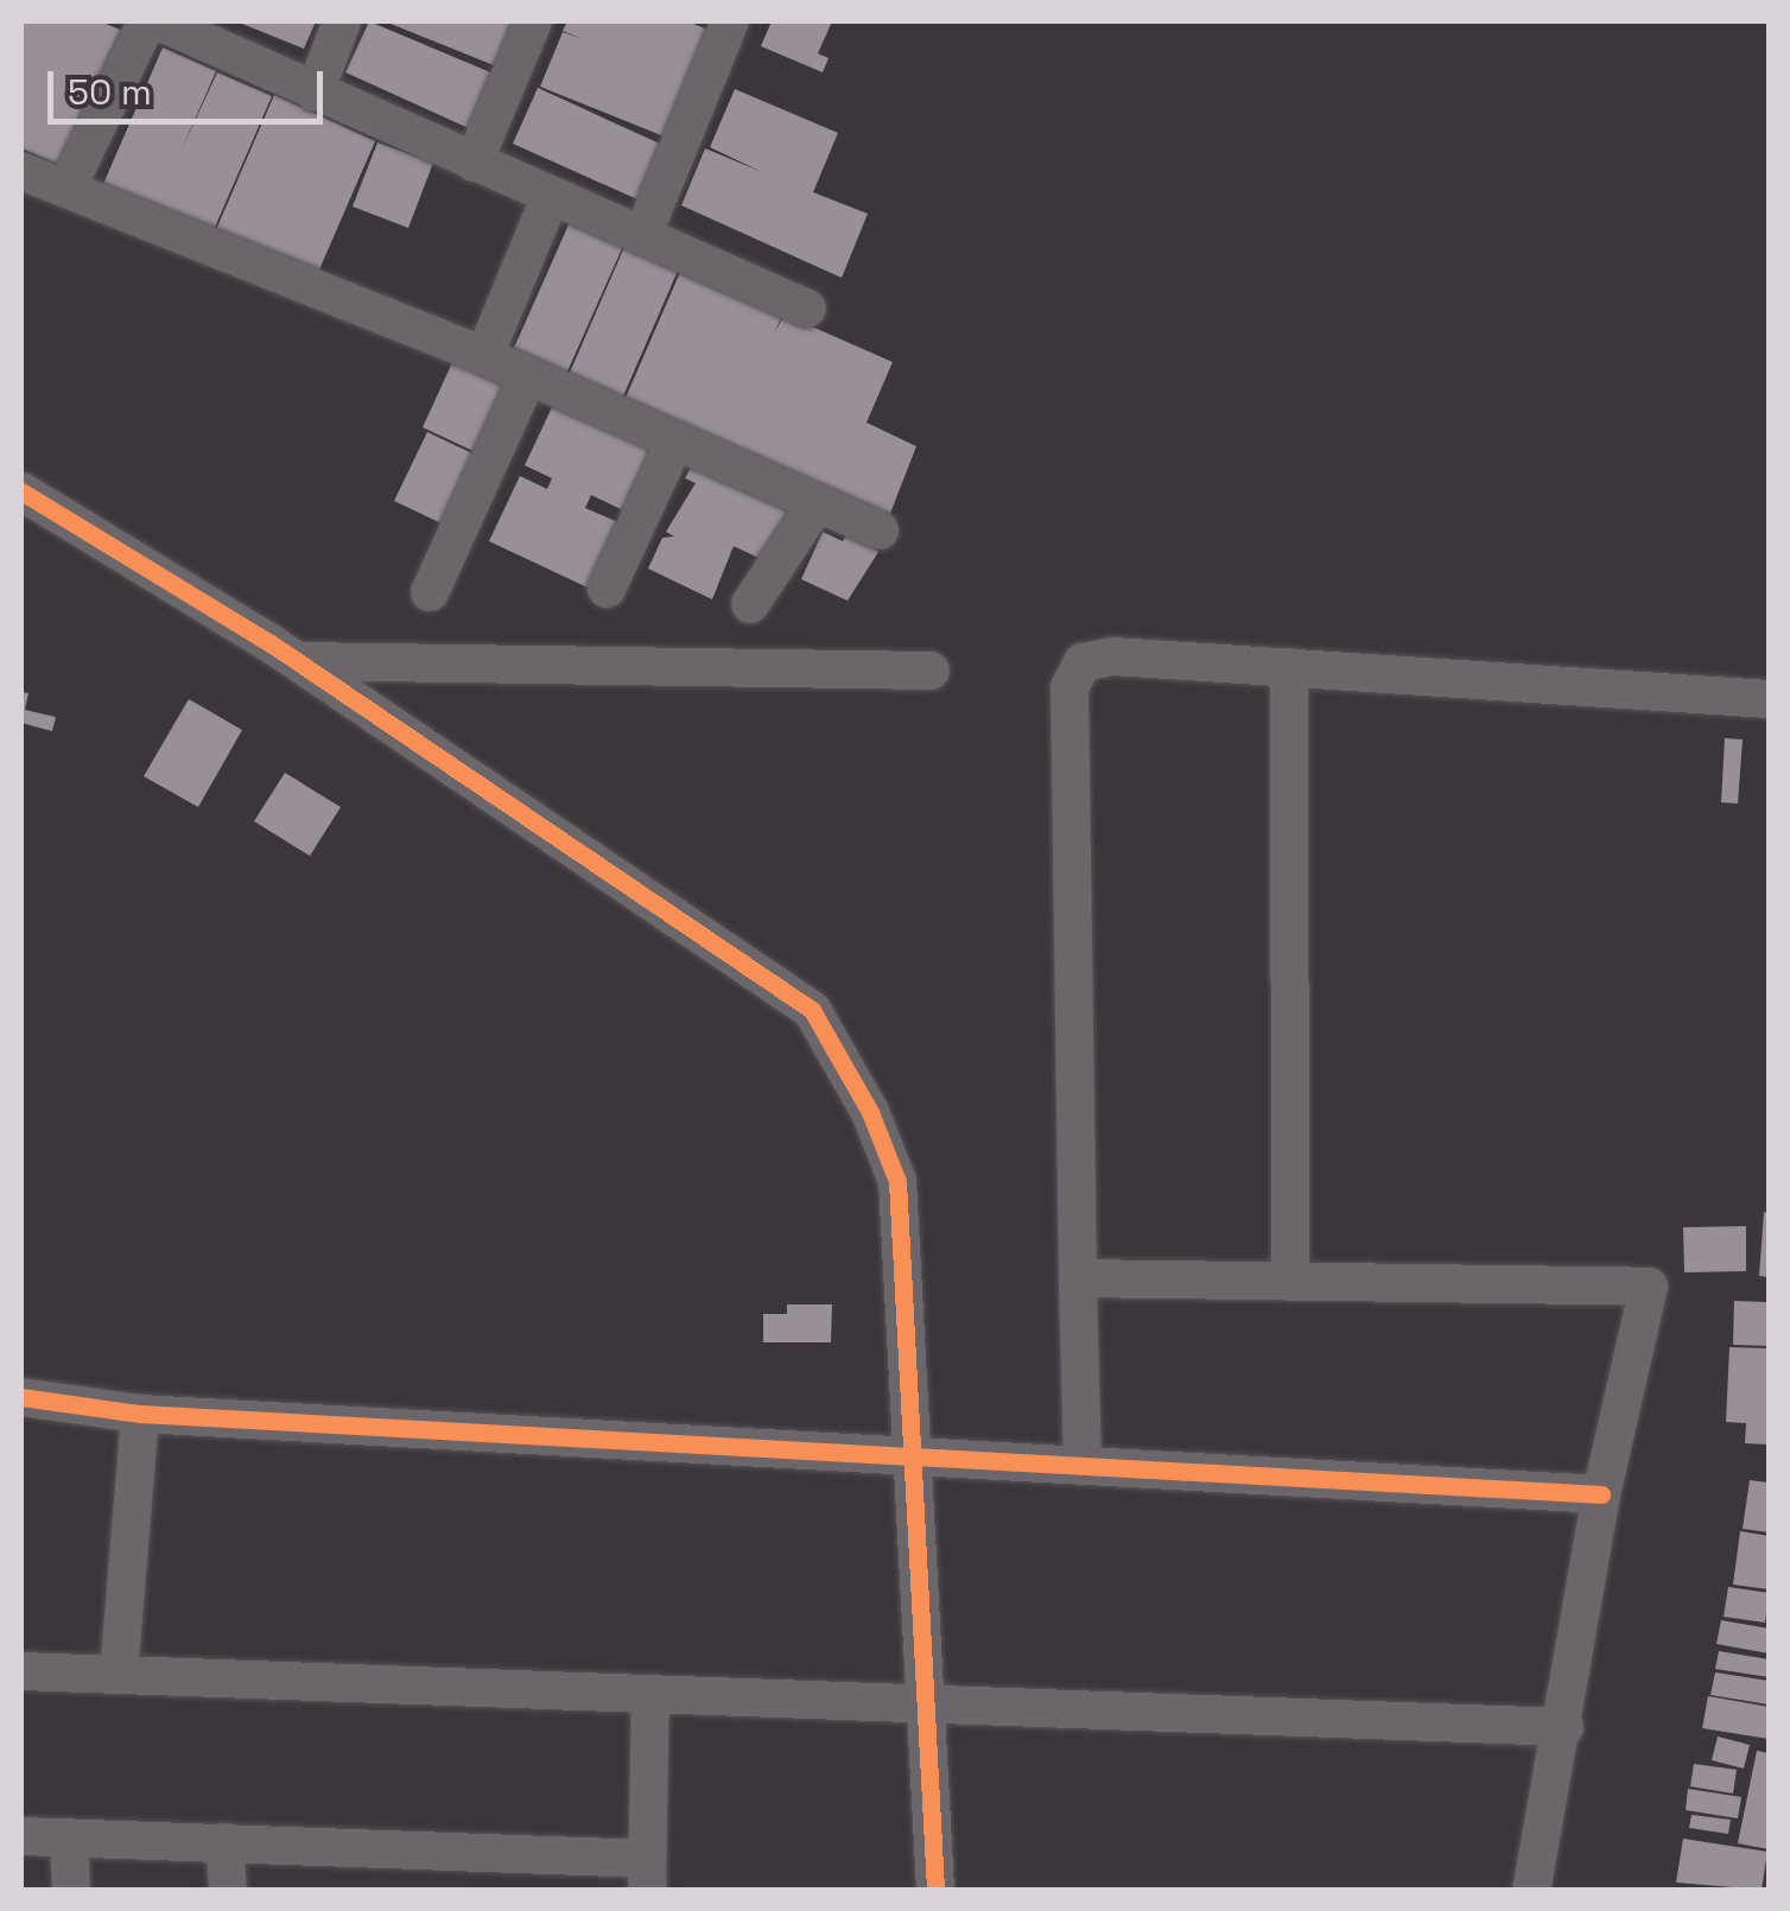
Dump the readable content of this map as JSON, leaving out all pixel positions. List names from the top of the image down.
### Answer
{
  "scale_bar": "50 m"
}
